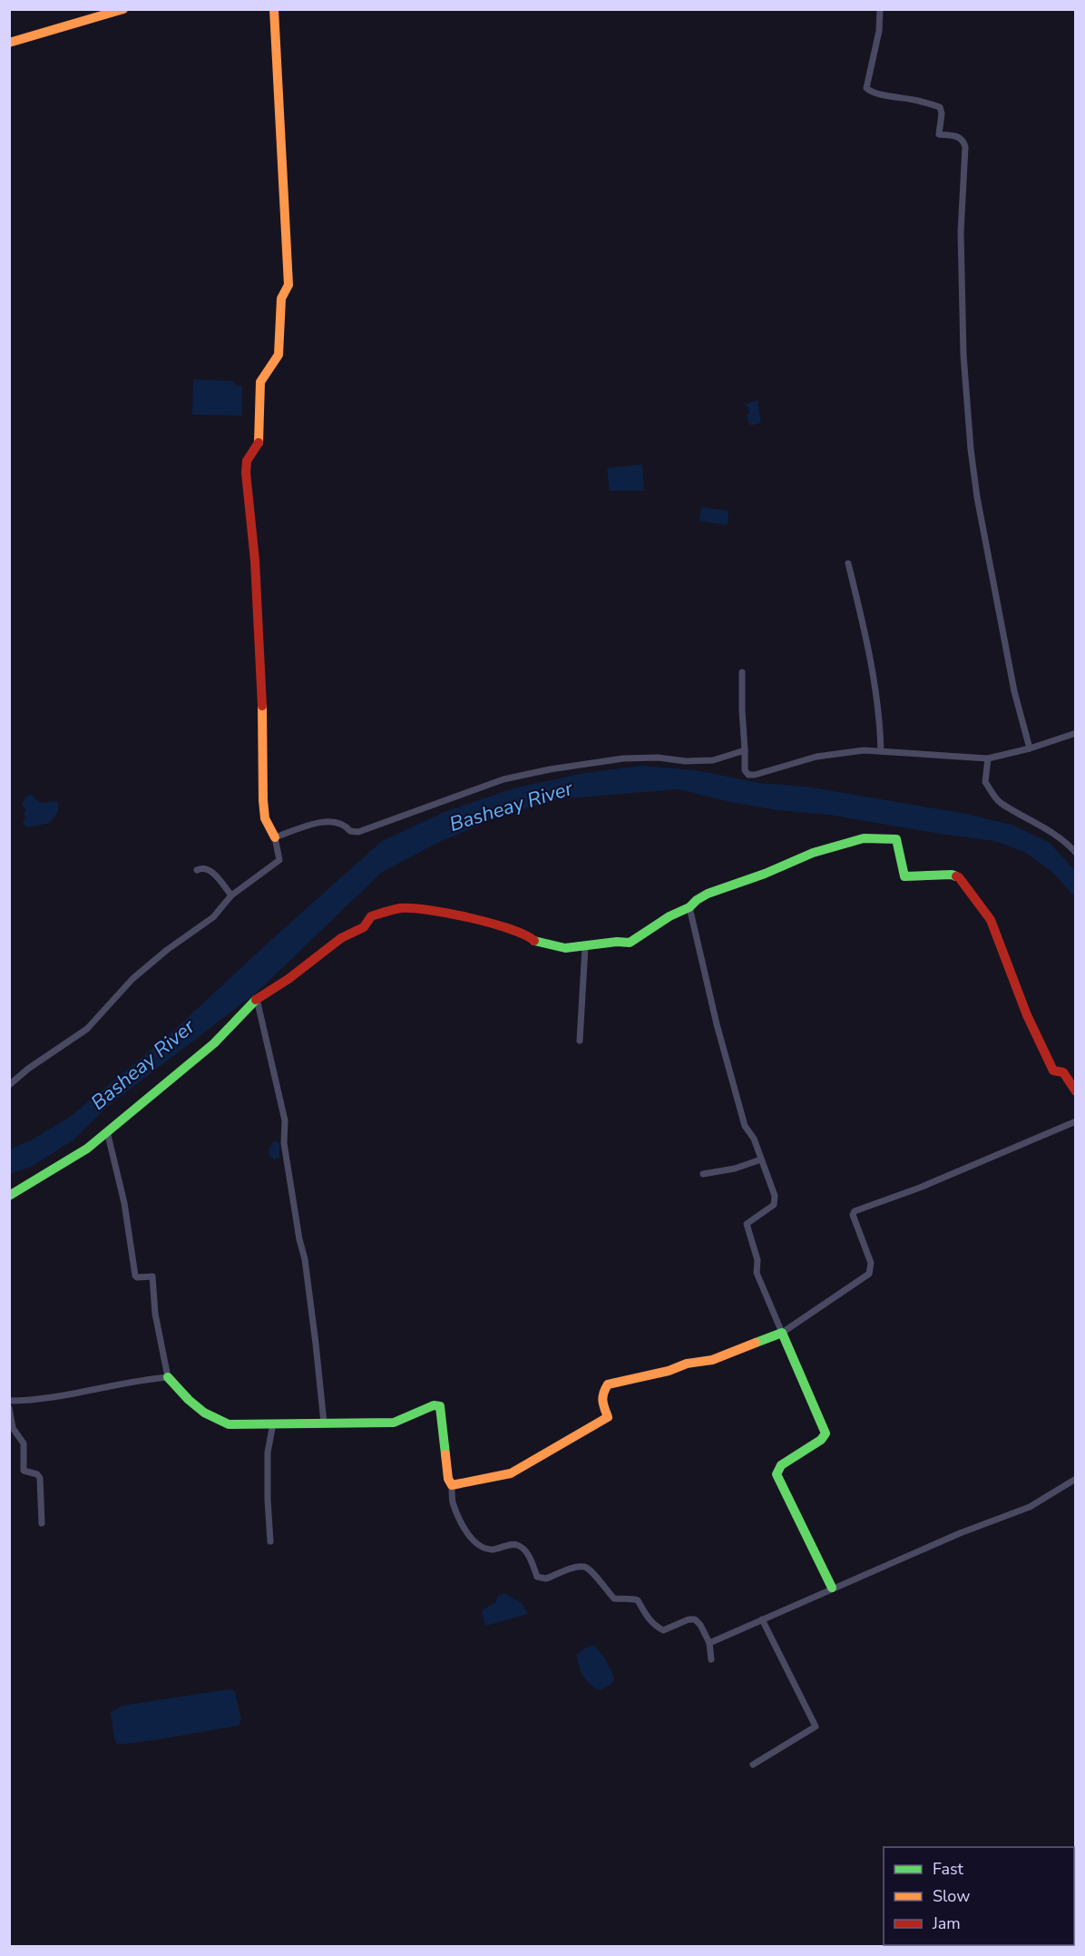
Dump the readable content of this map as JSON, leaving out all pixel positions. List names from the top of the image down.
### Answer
{
  "water": ["Basheay River"],
  "legend": ["Fast", "Slow", "Jam"]
}
